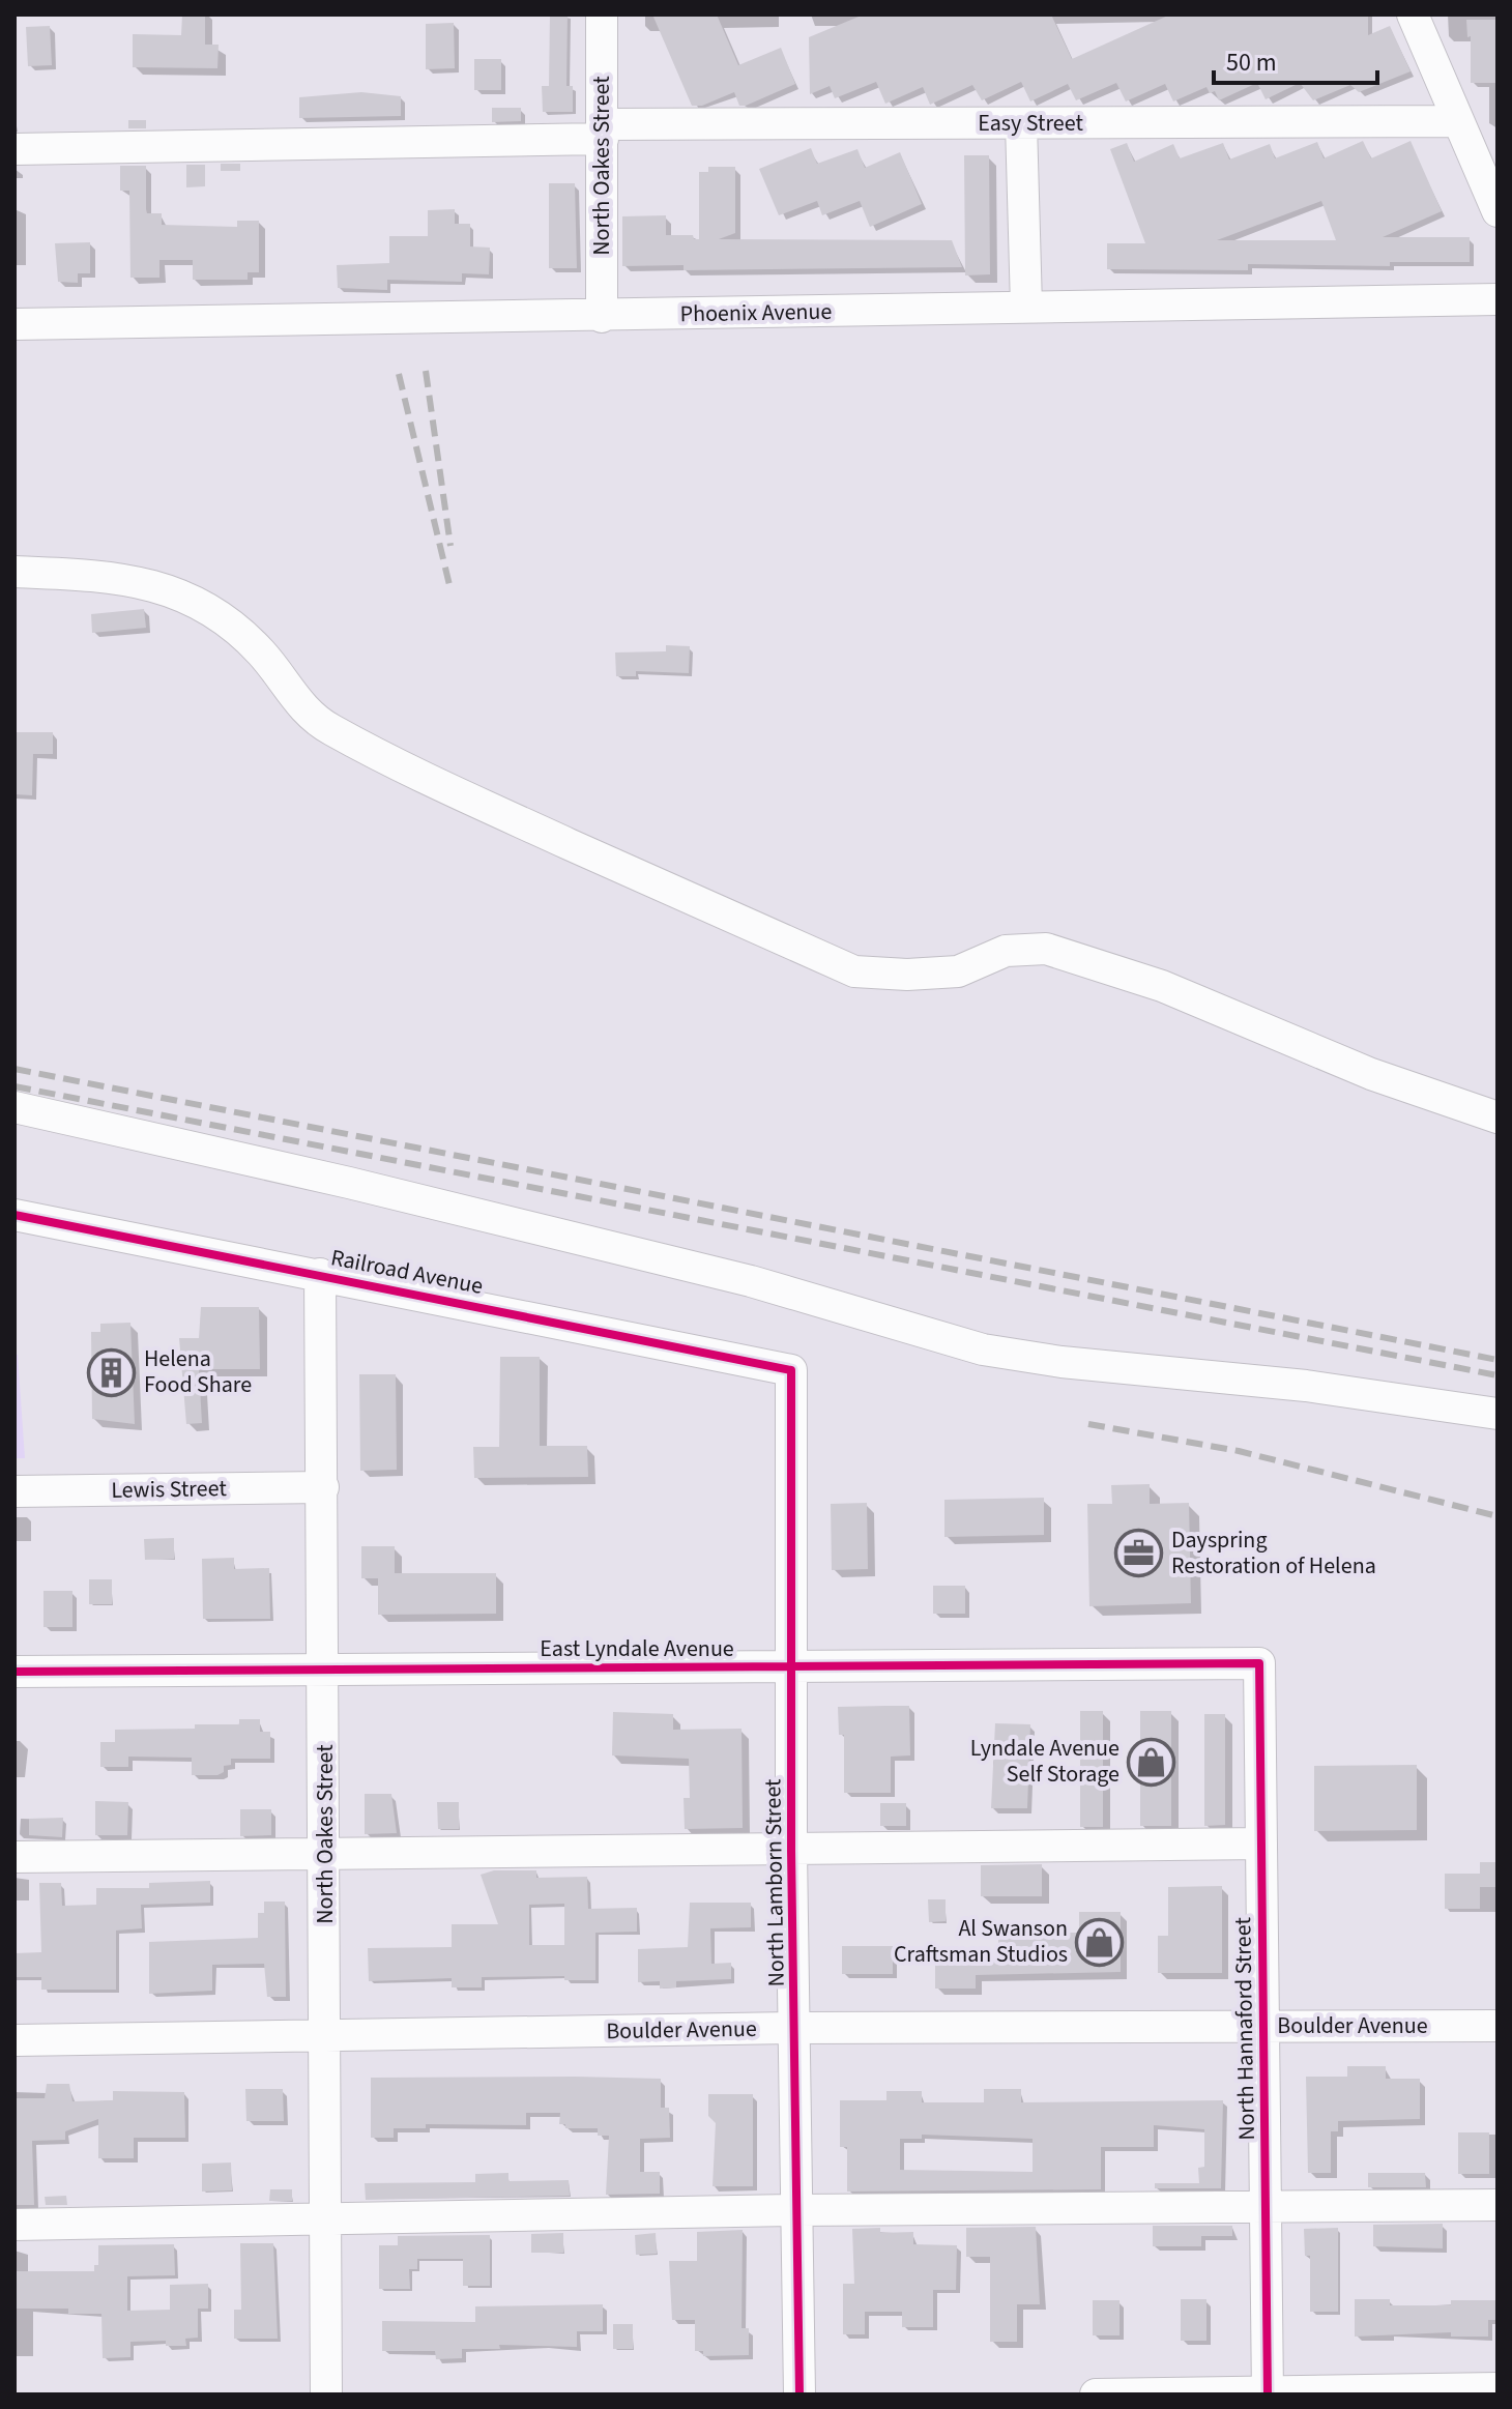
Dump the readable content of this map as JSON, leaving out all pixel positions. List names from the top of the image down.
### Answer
{
  "streets": {
    "street": [
      "Easy Street",
      "North Oakes Street",
      "Phoenix Avenue",
      "Railroad Avenue",
      "Lewis Street",
      "East Lyndale Avenue",
      "North Lamborn Street",
      "Boulder Avenue",
      "North Hannaford Street"
    ]
  },
  "crossings": [
    ["Easy Street", "North Oakes Street"],
    ["North Oakes Street", "Phoenix Avenue"],
    ["North Oakes Street", "Railroad Avenue"],
    ["North Oakes Street", "Lewis Street"],
    ["North Oakes Street", "East Lyndale Avenue"],
    ["North Oakes Street", "Boulder Avenue"],
    ["Railroad Avenue", "North Lamborn Street"],
    ["East Lyndale Avenue", "North Lamborn Street"],
    ["East Lyndale Avenue", "North Hannaford Street"],
    ["North Lamborn Street", "Boulder Avenue"],
    ["Boulder Avenue", "North Hannaford Street"]
  ],
  "places": {
    "building": ["Helena Food Share"],
    "office": ["Dayspring Restoration of Helena"],
    "shop": ["Lyndale Avenue Self Storage", "Al Swanson Craftsman Studios"]
  },
  "scale_bar": "50 m"
}
